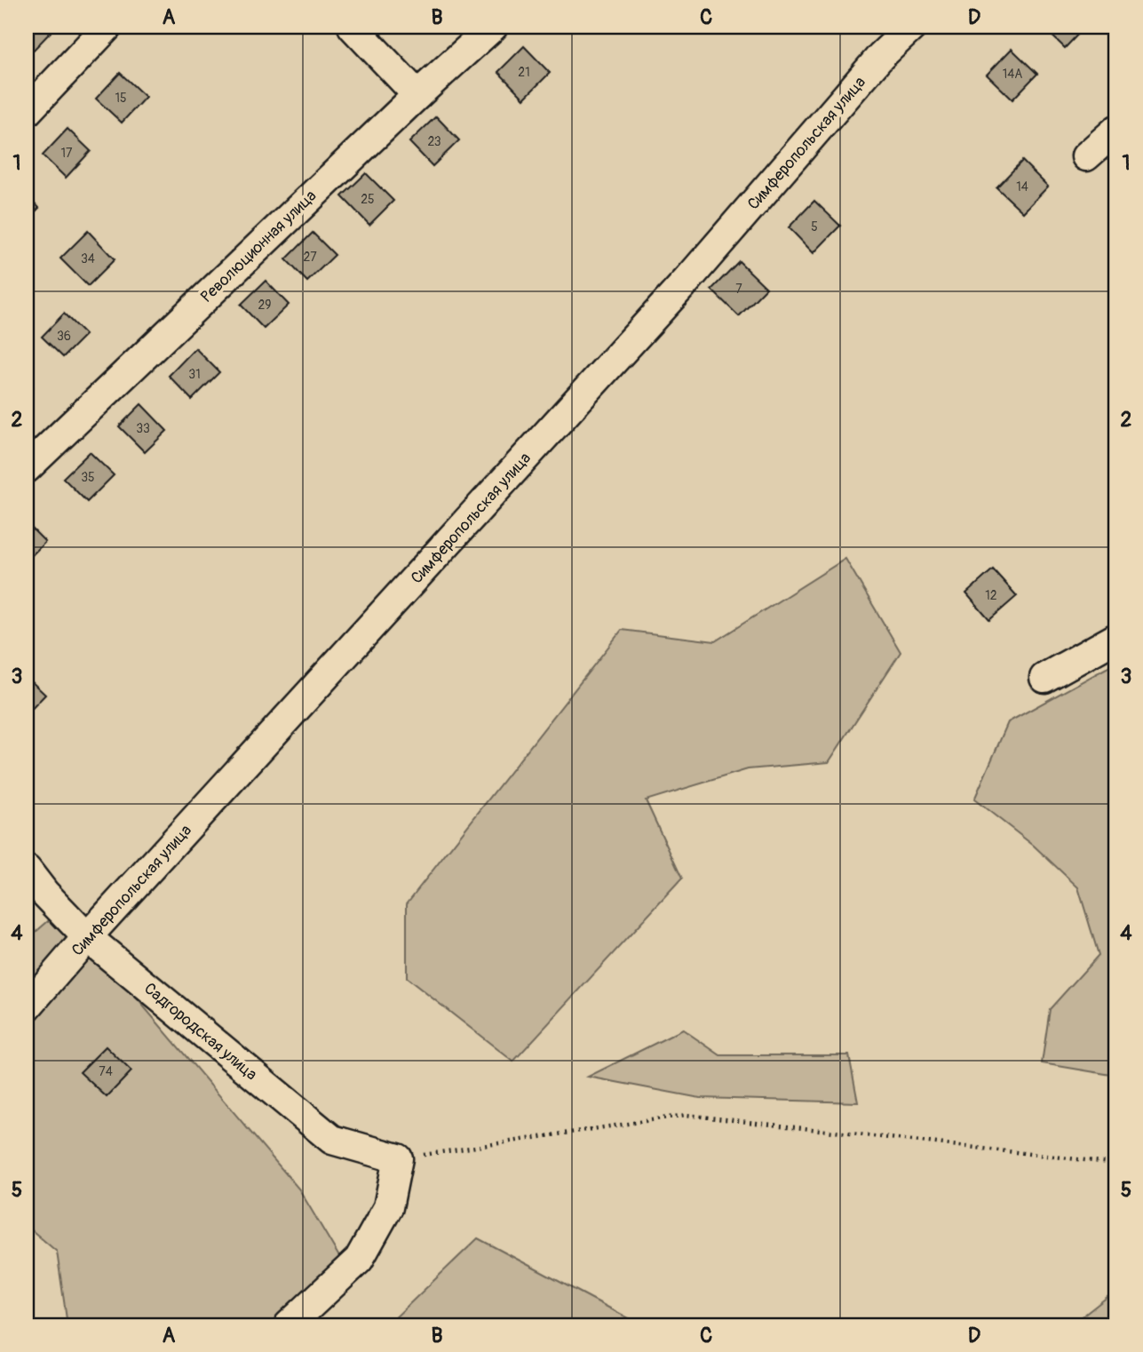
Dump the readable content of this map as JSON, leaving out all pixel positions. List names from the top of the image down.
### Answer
{
  "streets": {
    "street": ["Симферопольская улица", "Революционная улица", "Садгородская улица"]
  },
  "crossings": [
    ["Симферопольская улица", "Садгородская улица"]
  ],
  "house_numbers": [
    "21",
    "14А",
    "15",
    "23",
    "17",
    "14",
    "25",
    "5",
    "27",
    "34",
    "7",
    "29",
    "36",
    "31",
    "33",
    "35",
    "12",
    "74"
  ],
  "grid": {
    "columns": [
      "A",
      "B",
      "C",
      "D"
    ],
    "rows": [
      "1",
      "2",
      "3",
      "4",
      "5"
    ]
  }
}
